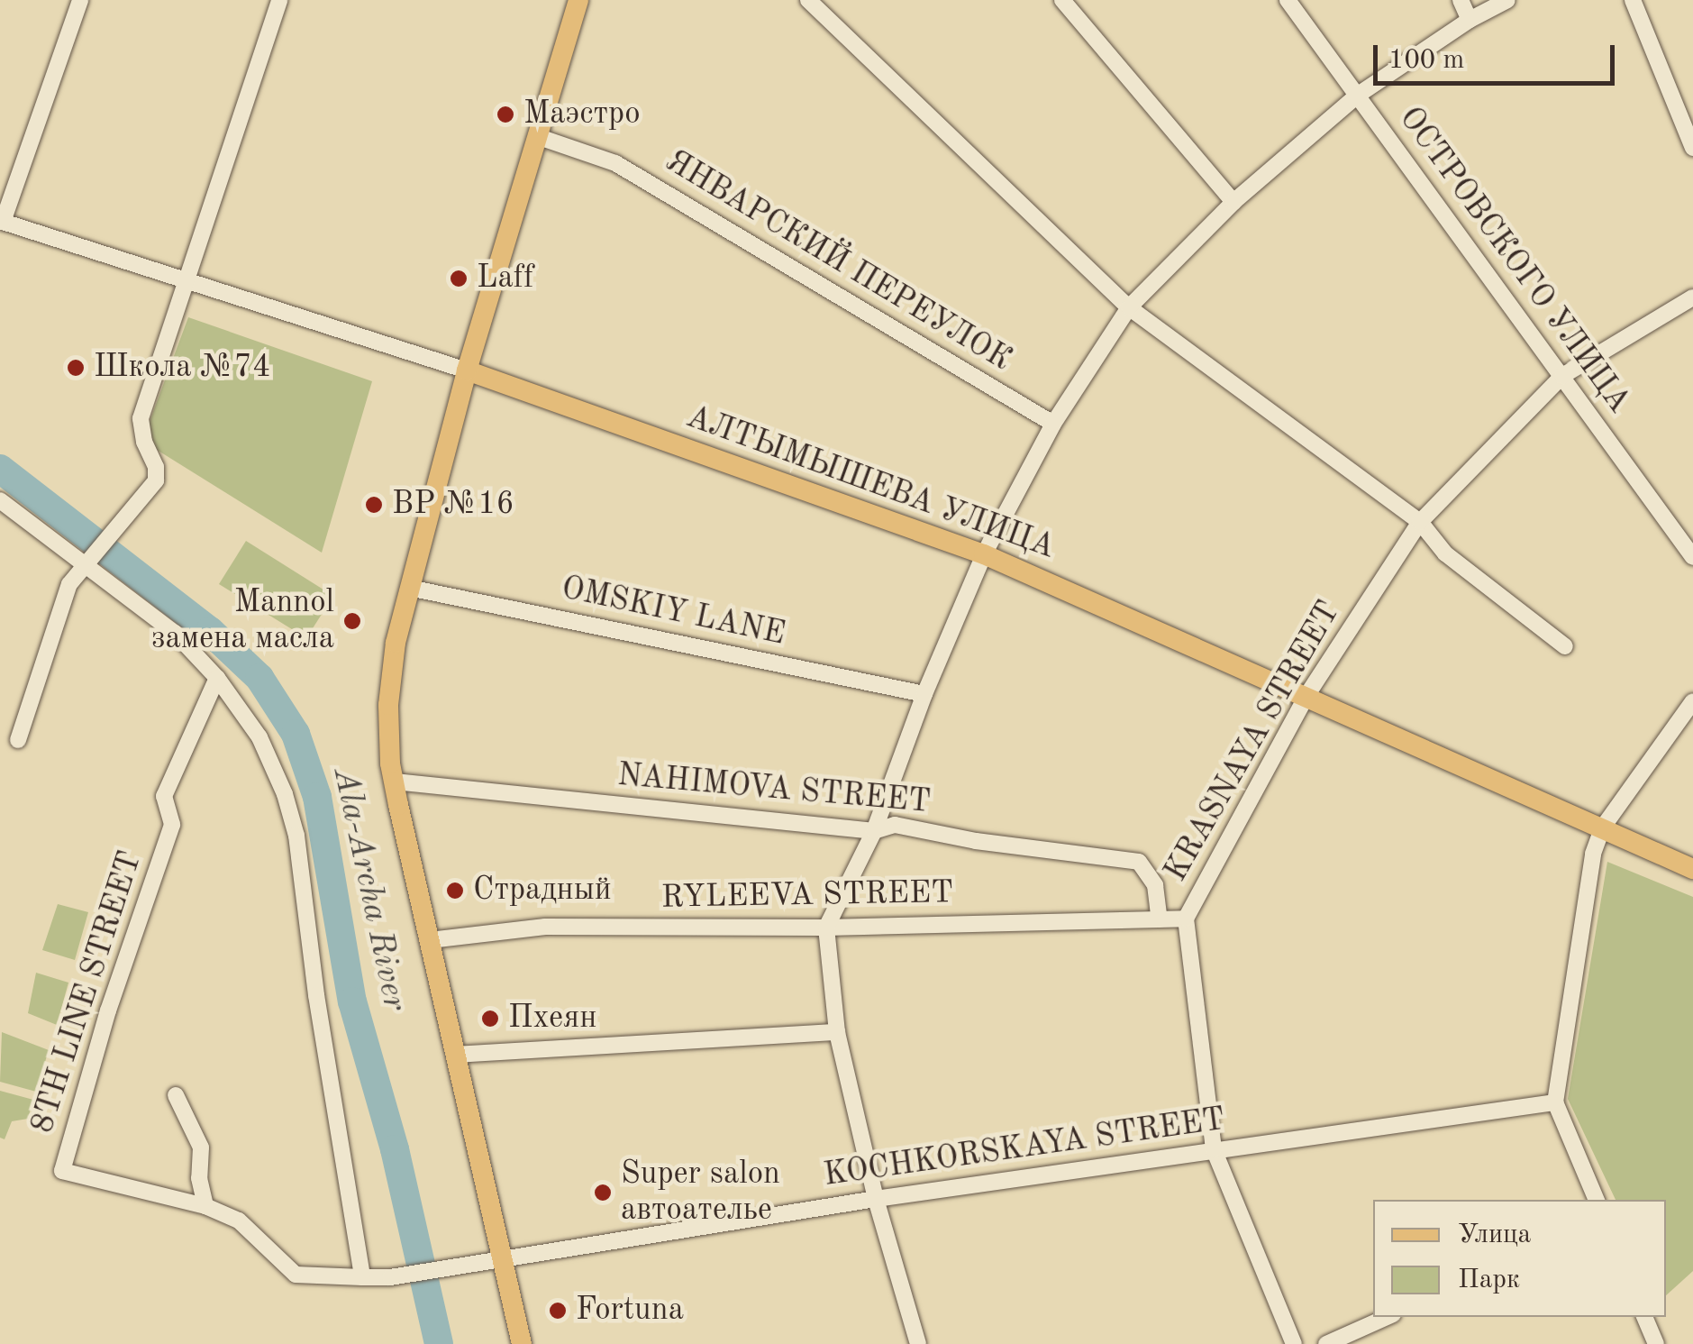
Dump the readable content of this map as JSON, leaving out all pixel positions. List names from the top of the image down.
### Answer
{
  "streets": {
    "main road": ["АЛТЫМЫШЕВА УЛИЦА"],
    "street": [
      "ОСТРОВСКОГО УЛИЦА",
      "ЯНВАРСКИЙ ПЕРЕУЛОК",
      "OMSKIY LANE",
      "KRASNAYA STREET",
      "NAHIMOVA STREET",
      "RYLEEVA STREET",
      "8TH LINE STREET",
      "KOCHKORSKAYA STREET"
    ]
  },
  "crossings": [
    ["ОСТРОВСКОГО УЛИЦА", "KRASNAYA STREET"],
    ["АЛТЫМЫШЕВА УЛИЦА", "KRASNAYA STREET"],
    ["KRASNAYA STREET", "RYLEEVA STREET"],
    ["KRASNAYA STREET", "KOCHKORSKAYA STREET"],
    ["NAHIMOVA STREET", "RYLEEVA STREET"],
    ["8TH LINE STREET", "KOCHKORSKAYA STREET"]
  ],
  "water": ["Ala-Archa River"],
  "places": [
    "Маэстро",
    "Laff",
    "Школа №74",
    "BP №16",
    "Mannol замена масла",
    "Страдный",
    "Пхеян",
    "Super salon автоателье",
    "Fortuna"
  ],
  "legend": ["Улица", "Парк"],
  "scale_bar": "100 m"
}
